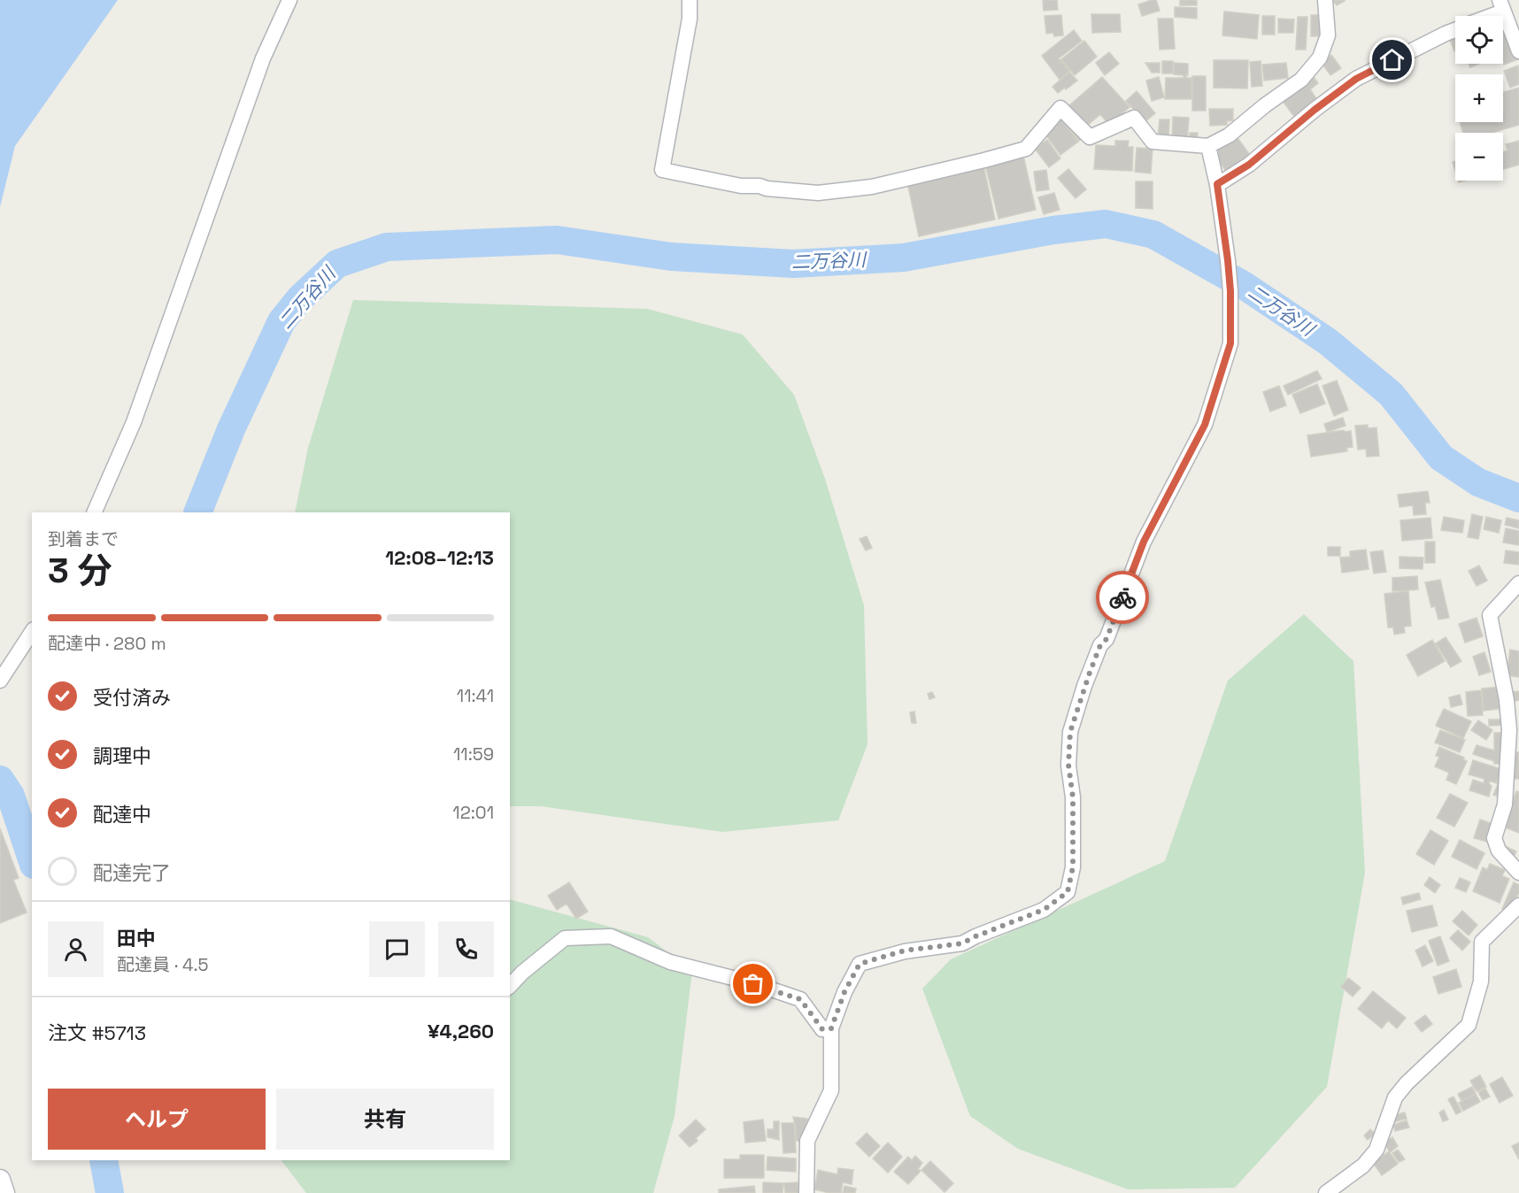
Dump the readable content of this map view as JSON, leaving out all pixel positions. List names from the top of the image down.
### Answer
{
  "water": ["二万谷川"],
  "page": {
    "map_buttons": ["+", "−"],
    "heading": ["3 分", "到着まで", "12:08–12:13"],
    "panel": [
      "田中",
      "配達員 · 4.5",
      "注文 #5713",
      "¥4,260"
    ],
    "bar": "配達中 · 280 m",
    "list": [
      ["受付済み", "11:41"],
      ["調理中", "11:59"],
      ["配達中", "12:01"],
      "配達完了"
    ],
    "buttons": ["ヘルプ", "共有"]
  }
}
